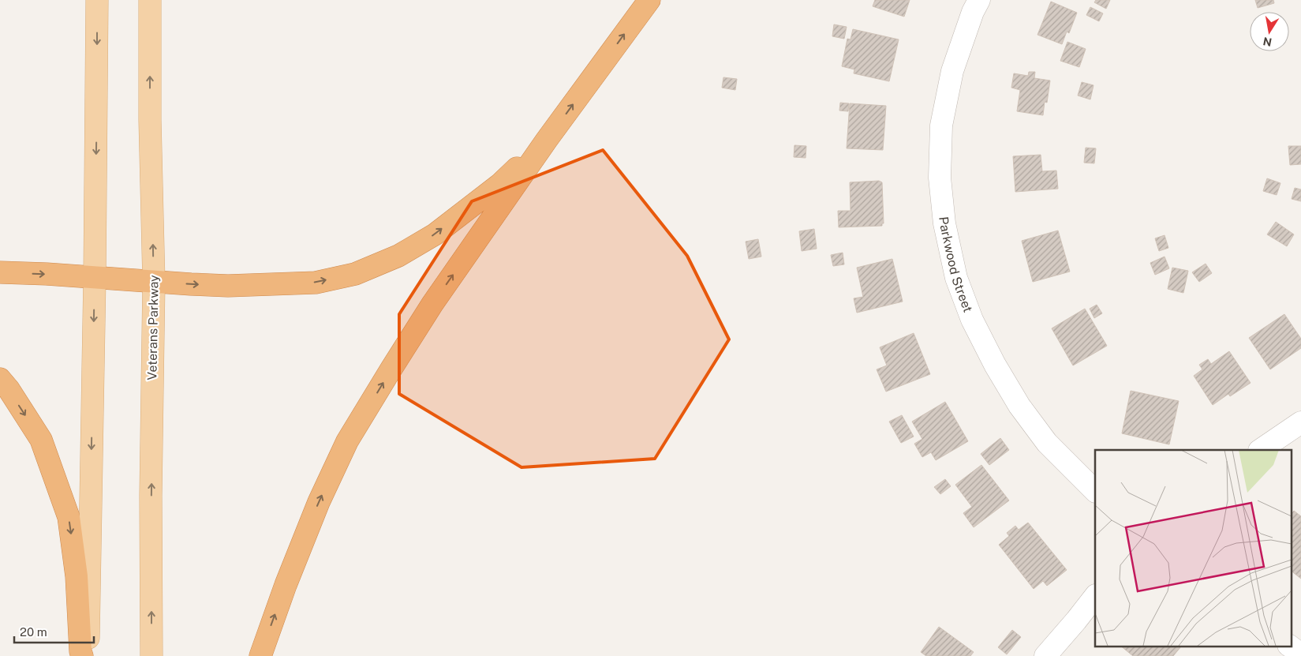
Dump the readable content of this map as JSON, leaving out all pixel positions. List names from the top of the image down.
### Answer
{
  "streets": {
    "main road": ["Veterans Parkway"],
    "street": ["Parkwood Street"]
  },
  "scale_bar": "20 m",
  "north": "bottom"
}
